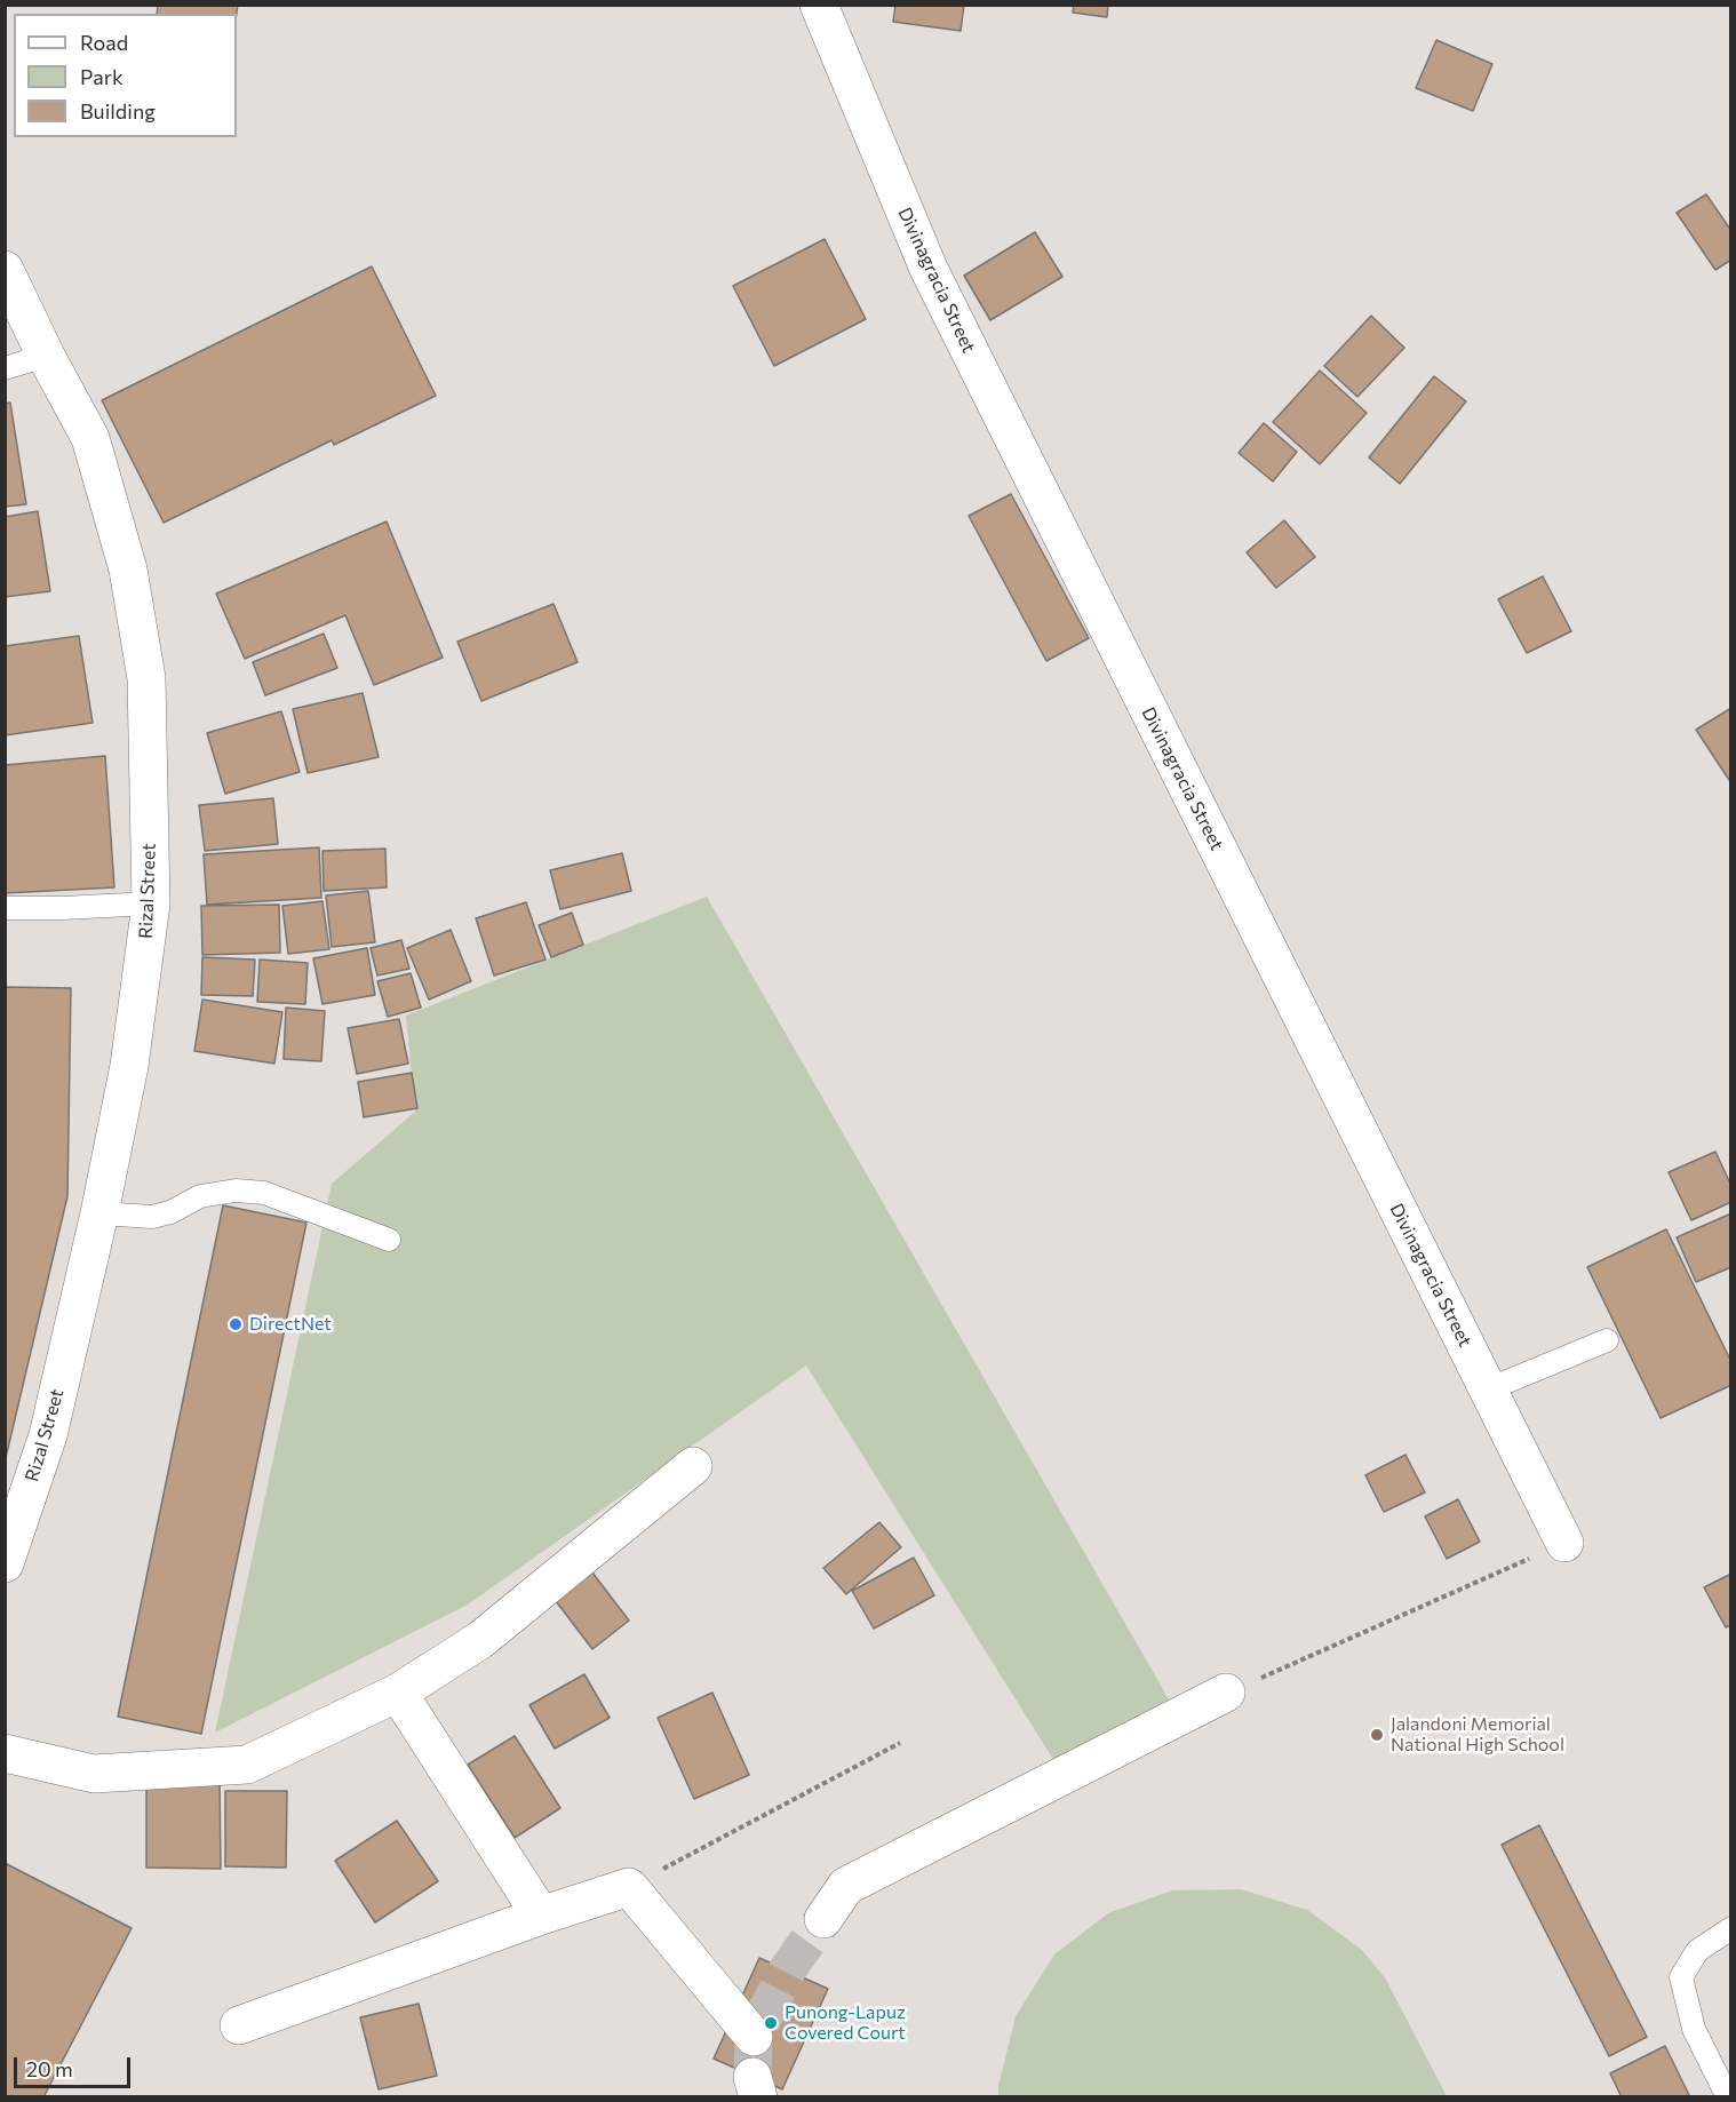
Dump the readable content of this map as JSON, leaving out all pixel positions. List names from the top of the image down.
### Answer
{
  "streets": {
    "street": ["Divinagracia Street", "Rizal Street"]
  },
  "places": ["DirectNet", "Jalandoni Memorial National High School", "Punong-Lapuz Covered Court"],
  "legend": ["Road", "Park", "Building"],
  "scale_bar": "20 m"
}
